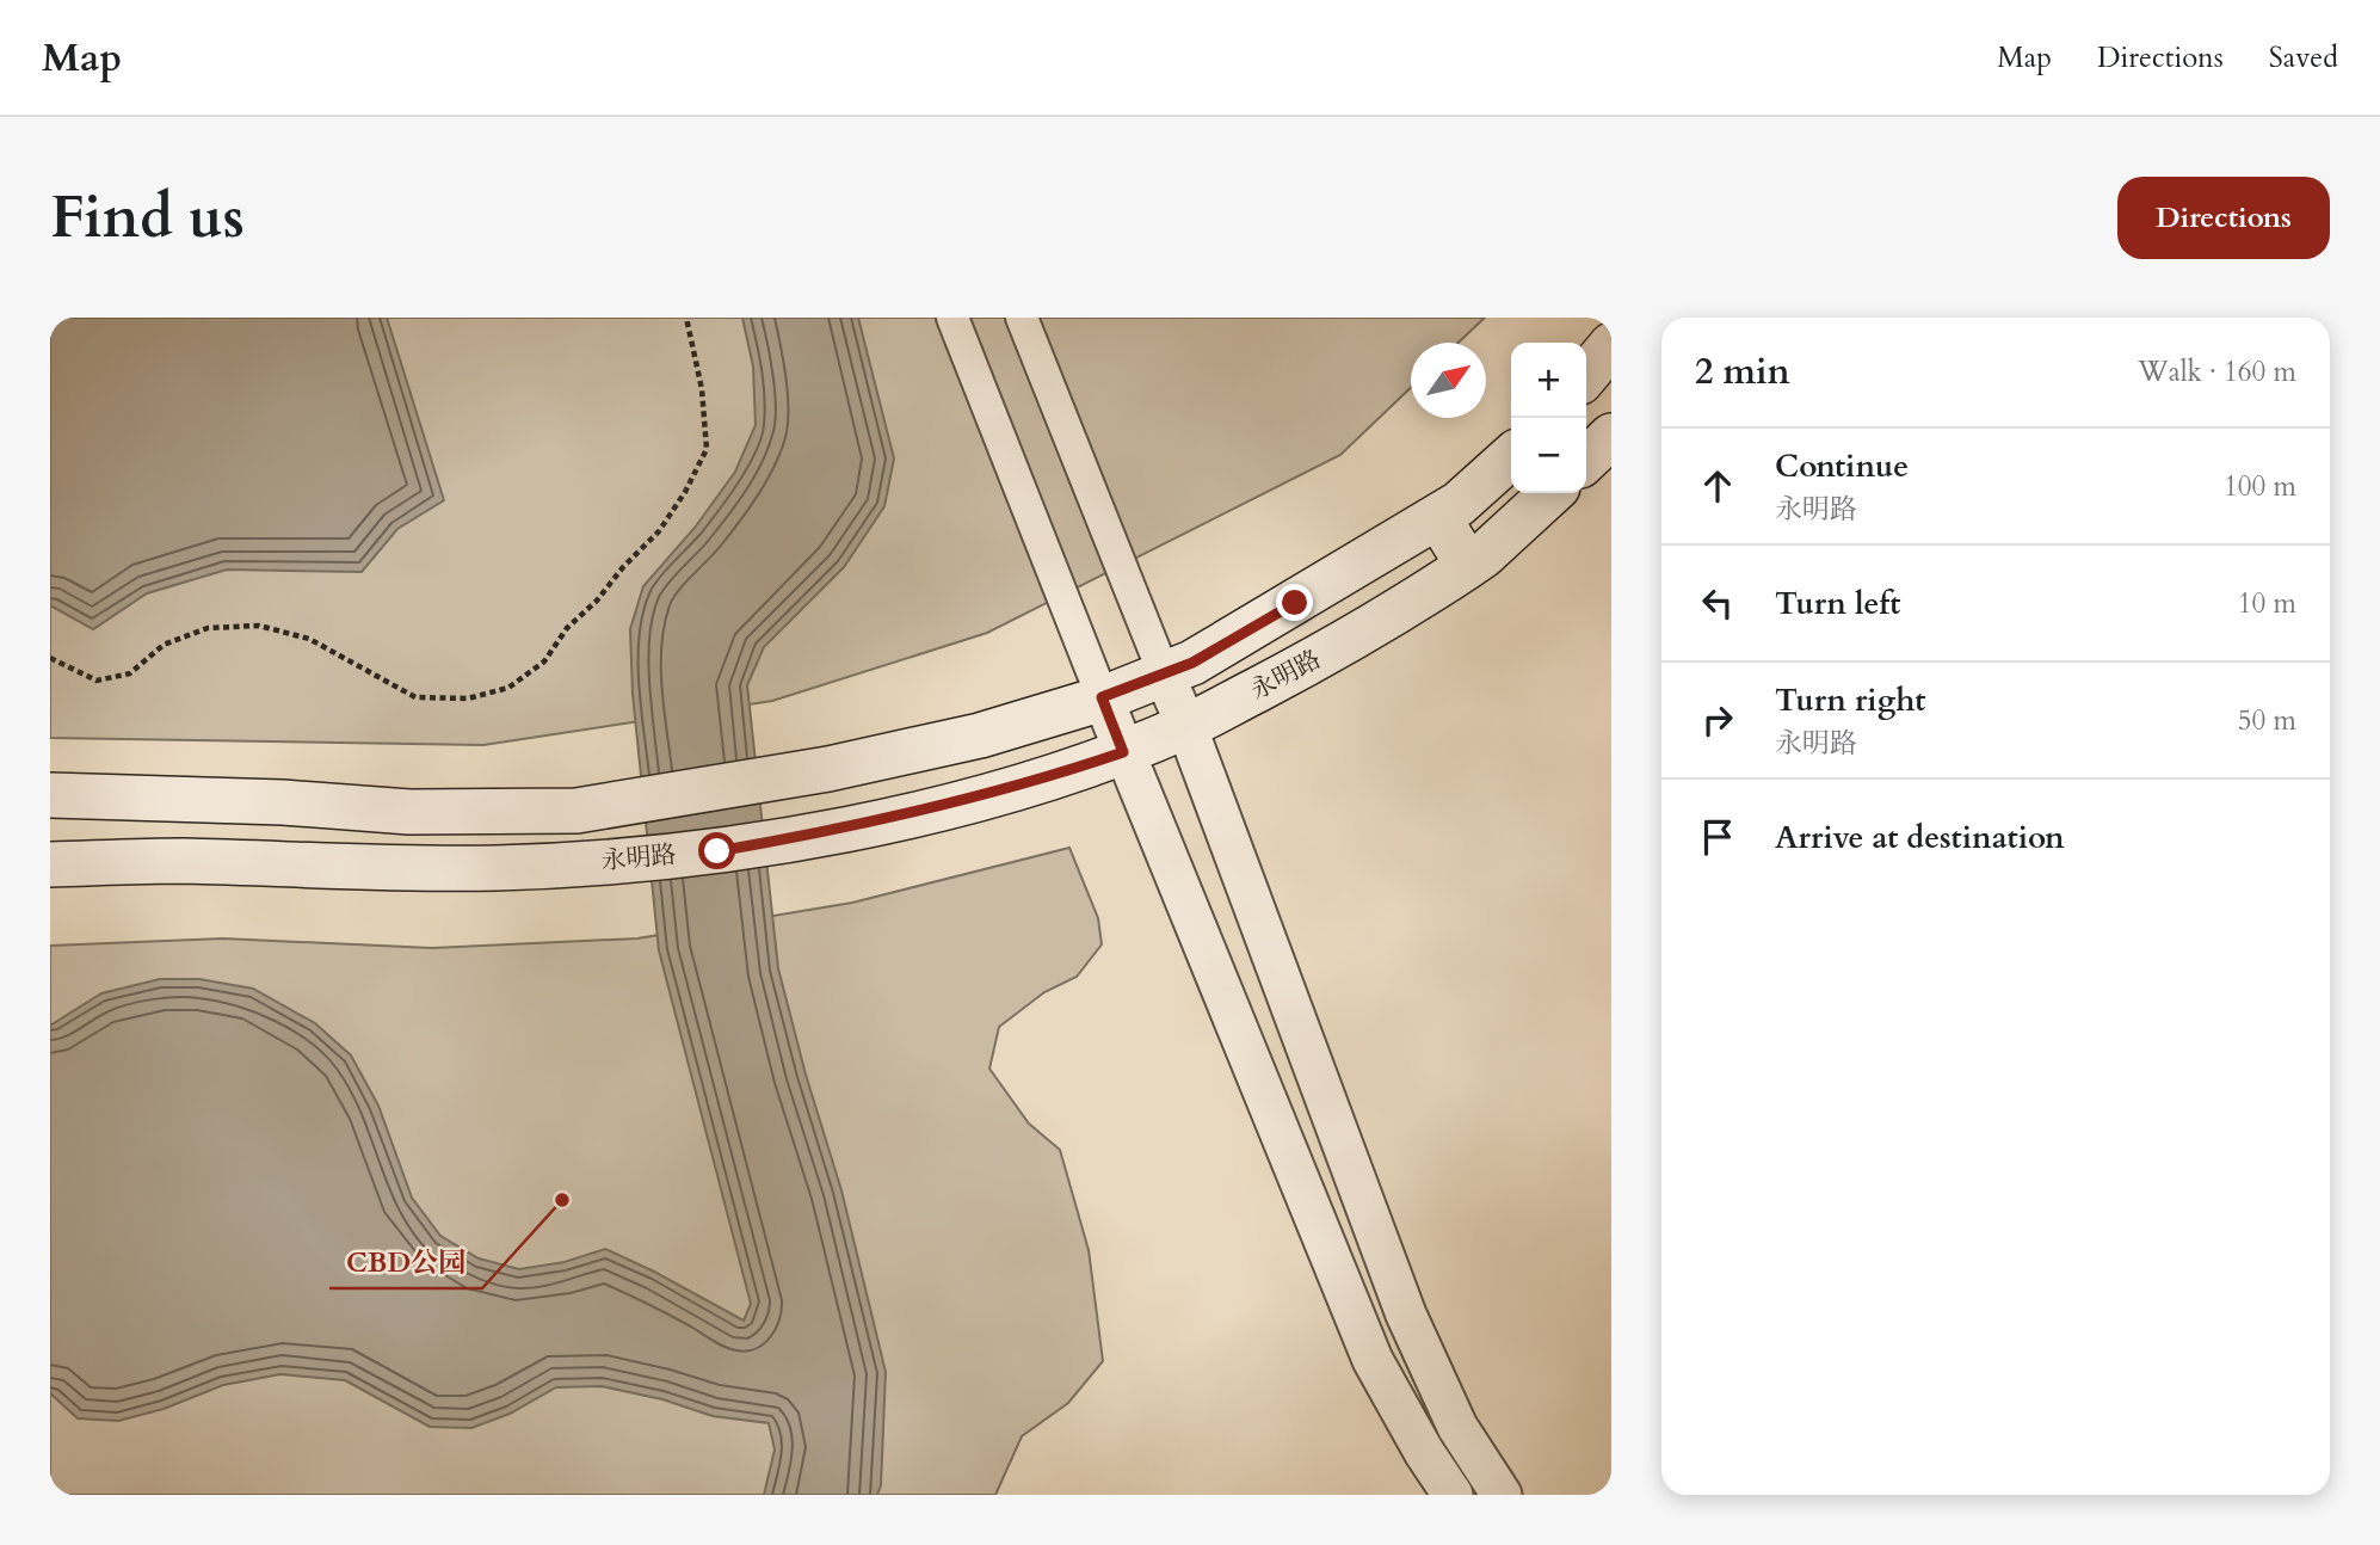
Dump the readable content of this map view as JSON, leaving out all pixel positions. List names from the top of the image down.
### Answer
{
  "streets": {
    "main road": ["永明路"]
  },
  "places": ["CBD公园"],
  "north": "top right",
  "page": {
    "header": "Map",
    "nav": ["Map", "Directions", "Saved"],
    "buttons": "Directions",
    "title": "Find us",
    "heading": ["2 min", "Walk · 160 m"],
    "map_buttons": ["+", "−"],
    "list": [
      ["Continue", "永明路", "100 m"],
      ["Turn left", "10 m"],
      ["Turn right", "永明路", "50 m"],
      "Arrive at destination"
    ]
  }
}
